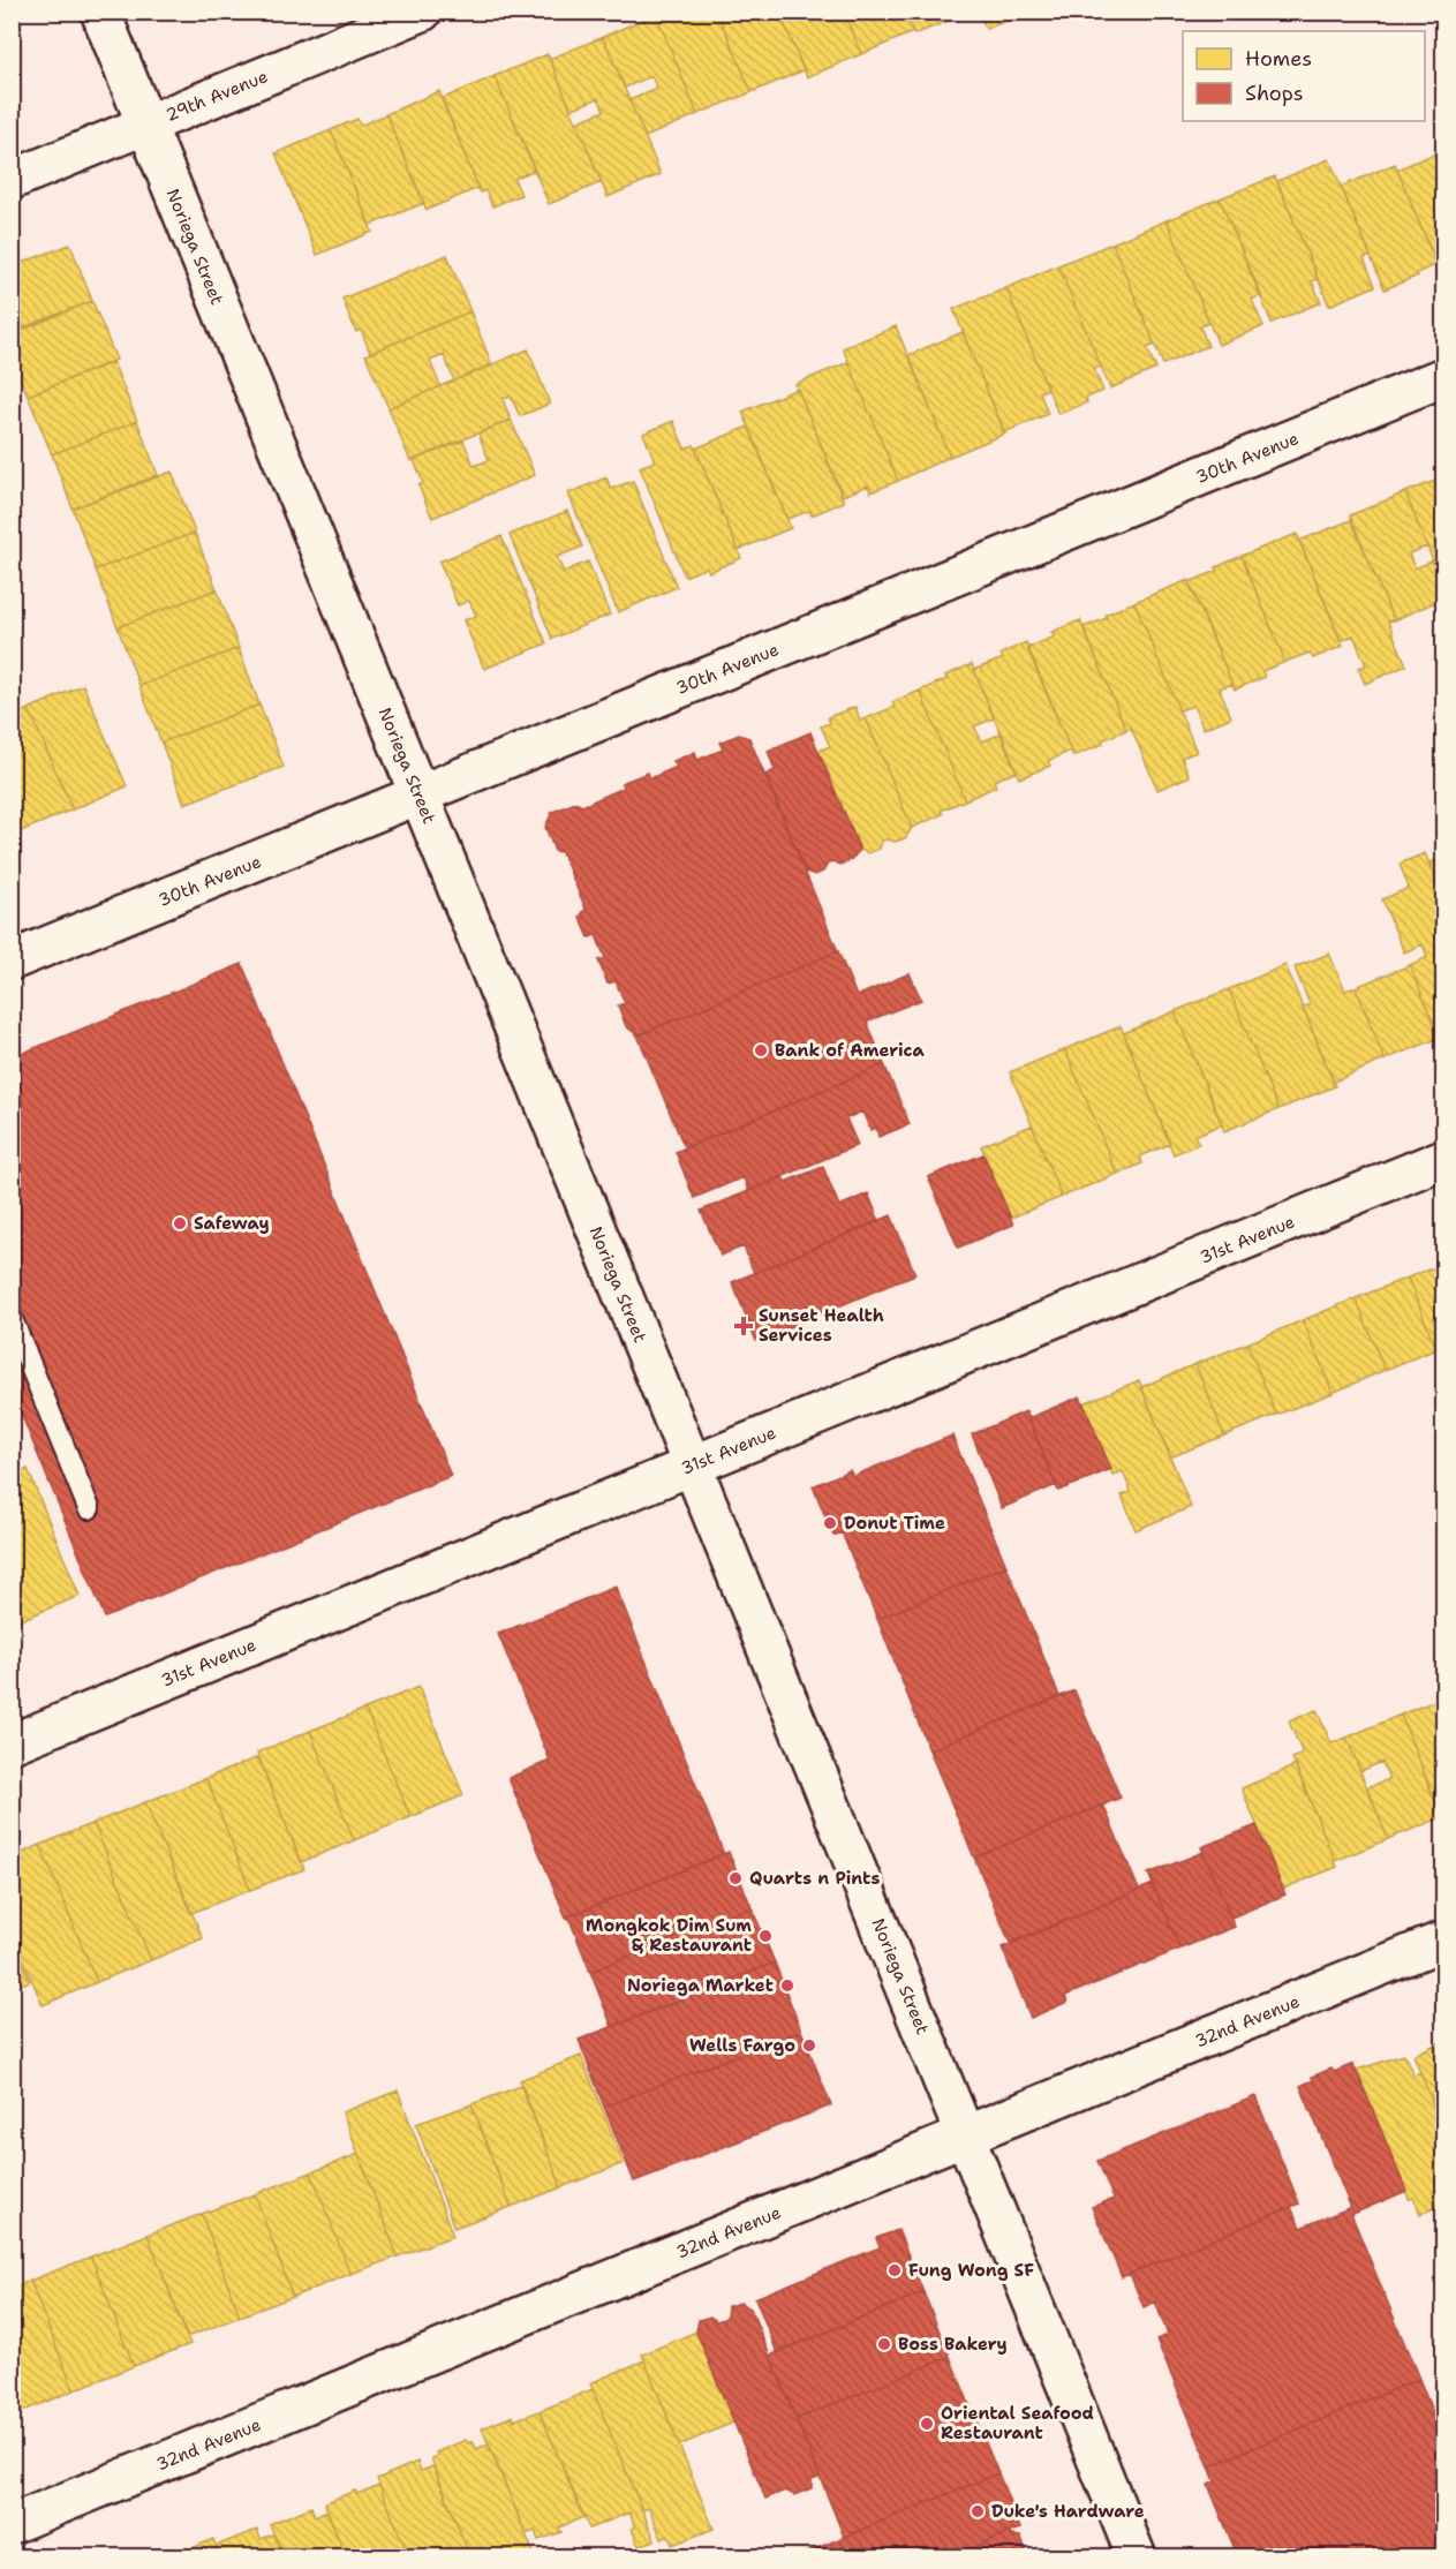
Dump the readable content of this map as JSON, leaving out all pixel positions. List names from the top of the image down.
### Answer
{
  "streets": {
    "street": [
      "29th Avenue",
      "Noriega Street",
      "30th Avenue",
      "31st Avenue",
      "32nd Avenue"
    ]
  },
  "crossings": [
    ["29th Avenue", "Noriega Street"],
    ["Noriega Street", "30th Avenue"],
    ["Noriega Street", "31st Avenue"],
    ["Noriega Street", "32nd Avenue"]
  ],
  "places": {
    "other": [
      "Bank of America",
      "Safeway",
      "Donut Time",
      "Quarts n Pints",
      "Mongkok Dim Sum & Restaurant",
      "Noriega Market",
      "Wells Fargo",
      "Fung Wong SF",
      "Boss Bakery",
      "Oriental Seafood Restaurant",
      "Duke's Hardware"
    ],
    "health": ["Sunset Health Services"]
  },
  "legend": ["Homes", "Shops"]
}
